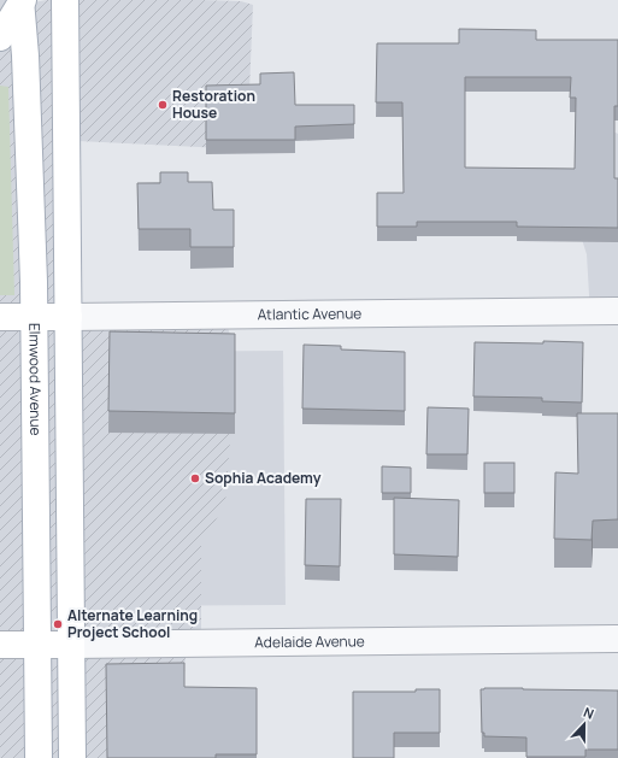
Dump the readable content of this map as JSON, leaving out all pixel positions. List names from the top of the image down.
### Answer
{
  "streets": {
    "main road": ["Atlantic Avenue", "Elmwood Avenue", "Adelaide Avenue"]
  },
  "crossings": [
    ["Atlantic Avenue", "Elmwood Avenue"],
    ["Elmwood Avenue", "Adelaide Avenue"]
  ],
  "places": ["Restoration House", "Sophia Academy", "Alternate Learning Project School"],
  "north": "top"
}
